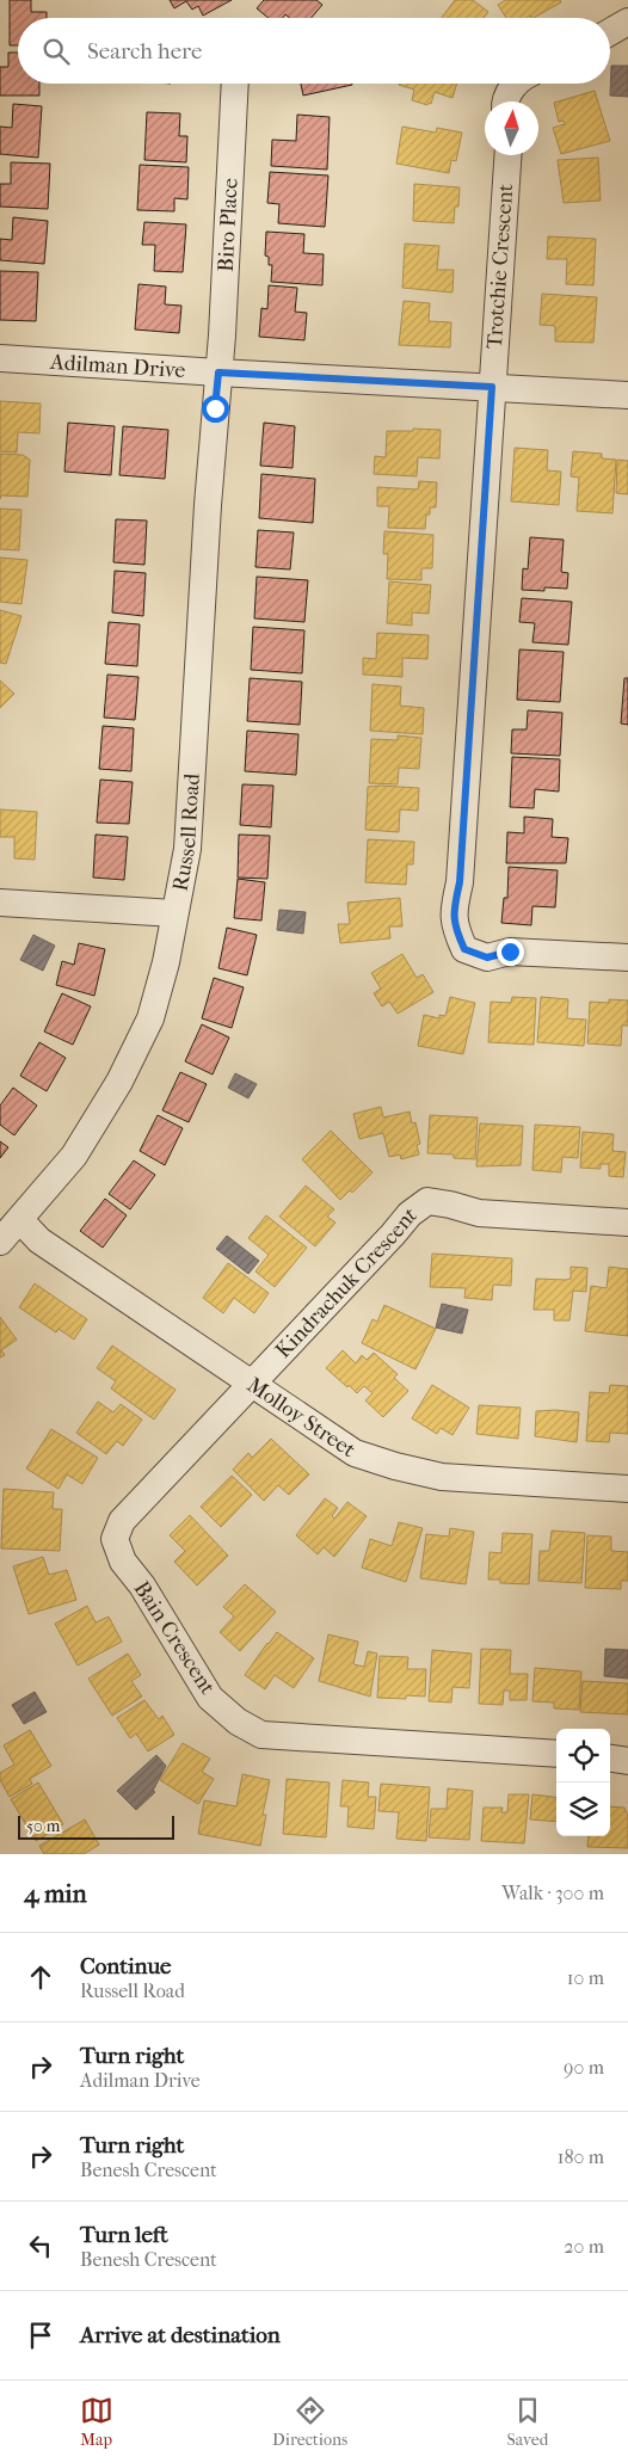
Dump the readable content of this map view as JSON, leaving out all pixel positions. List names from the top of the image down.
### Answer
{
  "streets": {
    "street": [
      "Biro Place",
      "Trotchie Crescent",
      "Adilman Drive",
      "Russell Road",
      "Kindrachuk Crescent",
      "Molloy Street",
      "Bain Crescent"
    ]
  },
  "crossings": [
    ["Biro Place", "Adilman Drive"],
    ["Biro Place", "Russell Road"],
    ["Trotchie Crescent", "Adilman Drive"],
    ["Adilman Drive", "Russell Road"],
    ["Russell Road", "Molloy Street"],
    ["Kindrachuk Crescent", "Molloy Street"],
    ["Kindrachuk Crescent", "Bain Crescent"],
    ["Molloy Street", "Bain Crescent"]
  ],
  "scale_bar": "50 m",
  "north": "top",
  "page": {
    "search": "Search here",
    "scale": "50 m",
    "heading": ["4 min", "Walk · 300 m"],
    "list": [
      ["Continue", "Russell Road", "10 m"],
      ["Turn right", "Adilman Drive", "90 m"],
      ["Turn right", "Benesh Crescent", "180 m"],
      ["Turn left", "Benesh Crescent", "20 m"],
      "Arrive at destination"
    ],
    "nav": ["Map", "Directions", "Saved"]
  }
}
